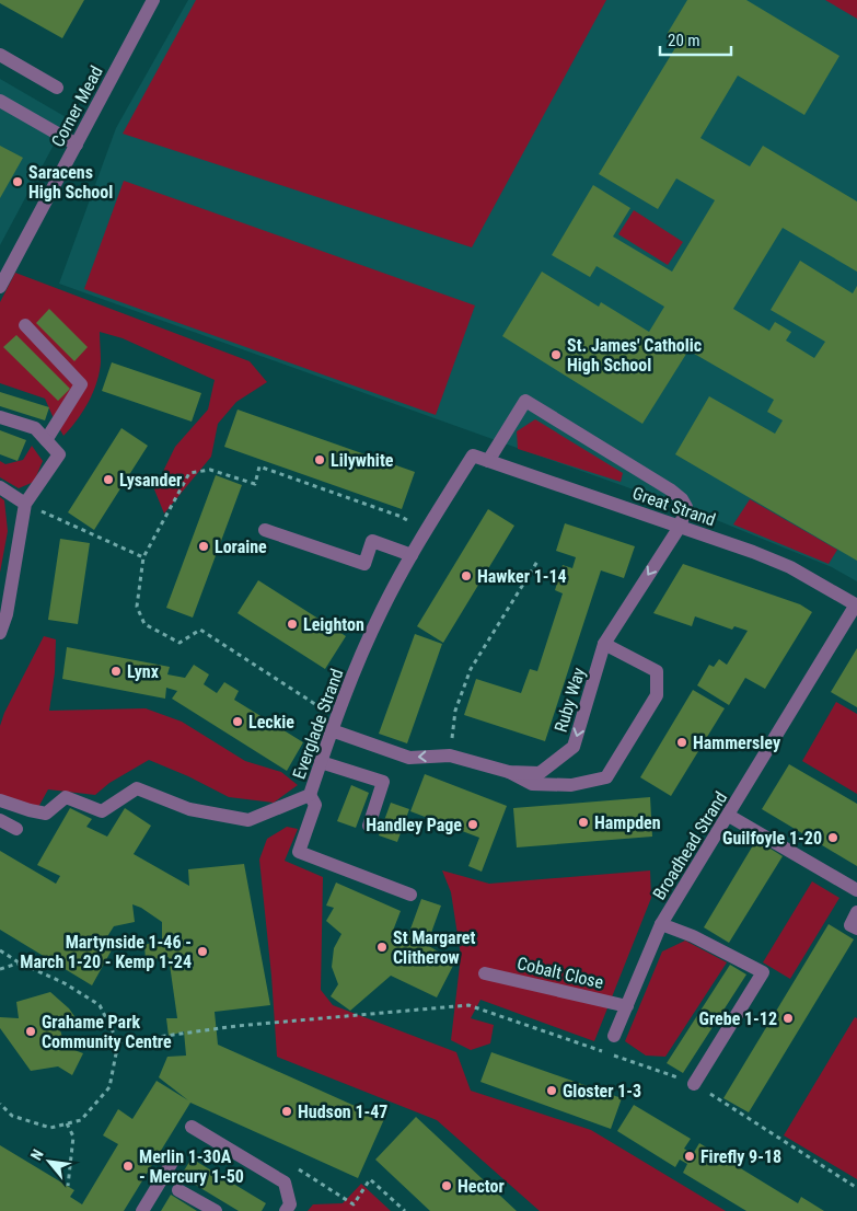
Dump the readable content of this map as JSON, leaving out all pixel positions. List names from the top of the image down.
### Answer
{
  "streets": {
    "street": [
      "Corner Mead",
      "Great Strand",
      "Ruby Way",
      "Everglade Strand",
      "Broadhead Strand",
      "Cobalt Close"
    ]
  },
  "crossings": [
    ["Great Strand", "Ruby Way"],
    ["Great Strand", "Everglade Strand"],
    ["Great Strand", "Broadhead Strand"],
    ["Ruby Way", "Everglade Strand"]
  ],
  "one_way": ["Ruby Way"],
  "places": [
    "Saracens High School",
    "St. James' Catholic High School",
    "Lilywhite",
    "Lysander",
    "Loraine",
    "Hawker 1-14",
    "Leighton",
    "Lynx",
    "Leckie",
    "Hammersley",
    "Hampden",
    "Handley Page",
    "Guilfoyle 1-20",
    "St Margaret Clitherow",
    "Martynside 1-46 - March 1-20 - Kemp 1-24",
    "Grebe 1-12",
    "Grahame Park Community Centre",
    "Gloster 1-3",
    "Hudson 1-47",
    "Firefly 9-18",
    "Merlin 1-30A - Mercury 1-50",
    "Hector"
  ],
  "scale_bar": "20 m",
  "north": "top left"
}
